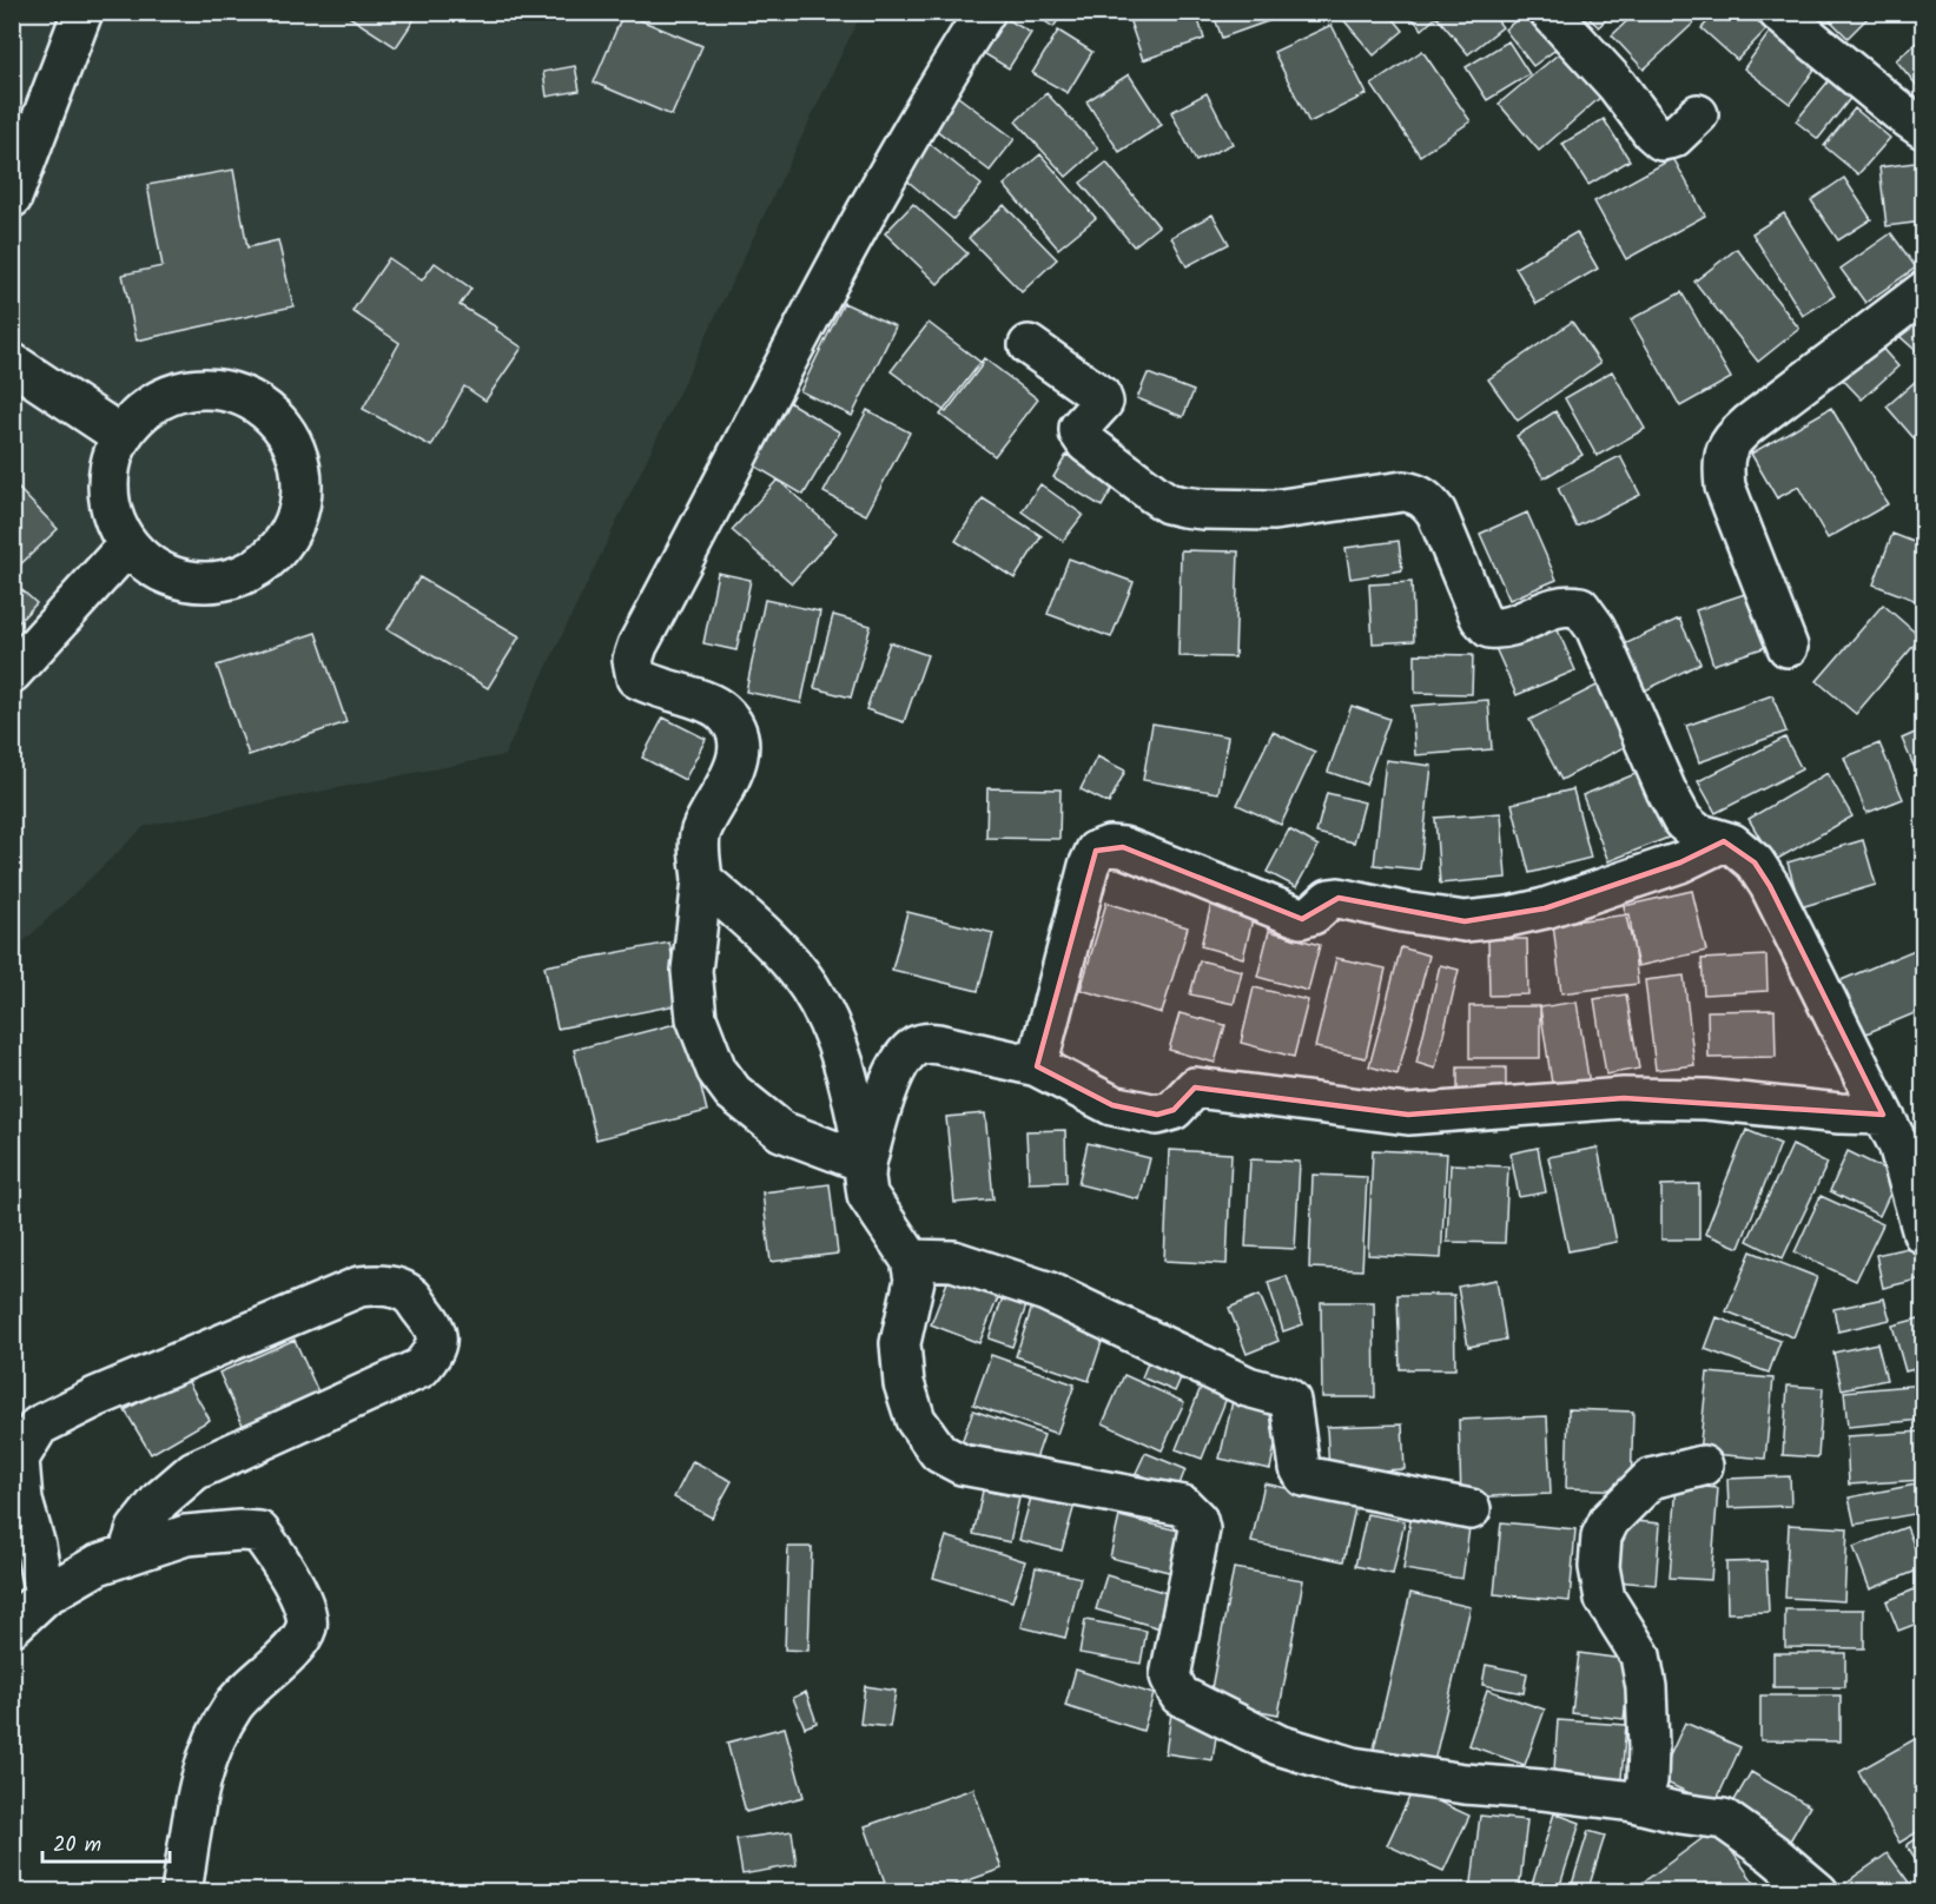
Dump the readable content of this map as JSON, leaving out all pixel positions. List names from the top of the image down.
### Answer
{
  "scale_bar": "20 m"
}
